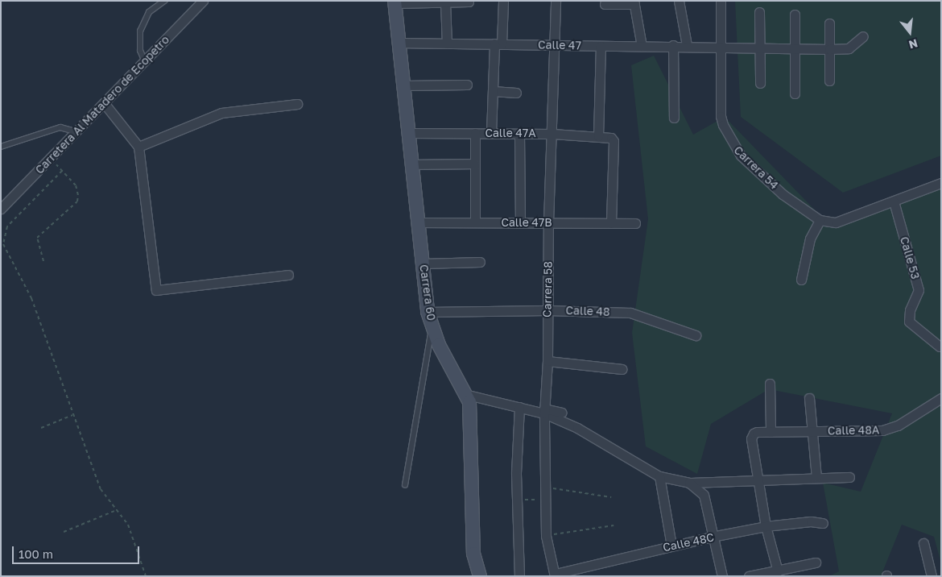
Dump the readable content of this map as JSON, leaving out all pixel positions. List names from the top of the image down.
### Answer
{
  "streets": {
    "street": [
      "Calle 47",
      "Carretera Al Matadero de Ecopetro",
      "Calle 47A",
      "Carrera 54",
      "Calle 47B",
      "Calle 53",
      "Carrera 58",
      "Carrera 60",
      "Calle 48",
      "Calle 48A",
      "Calle 48C"
    ]
  },
  "crossings": [
    ["Calle 47", "Carrera 54"],
    ["Calle 47", "Carrera 58"],
    ["Calle 47", "Carrera 60"],
    ["Calle 47A", "Calle 47B"],
    ["Calle 47A", "Carrera 58"],
    ["Calle 47A", "Carrera 60"],
    ["Calle 47B", "Carrera 58"],
    ["Calle 47B", "Carrera 60"],
    ["Carrera 58", "Calle 48"],
    ["Carrera 58", "Calle 48C"],
    ["Carrera 60", "Calle 48"]
  ],
  "scale_bar": "100 m",
  "north": "bottom"
}
